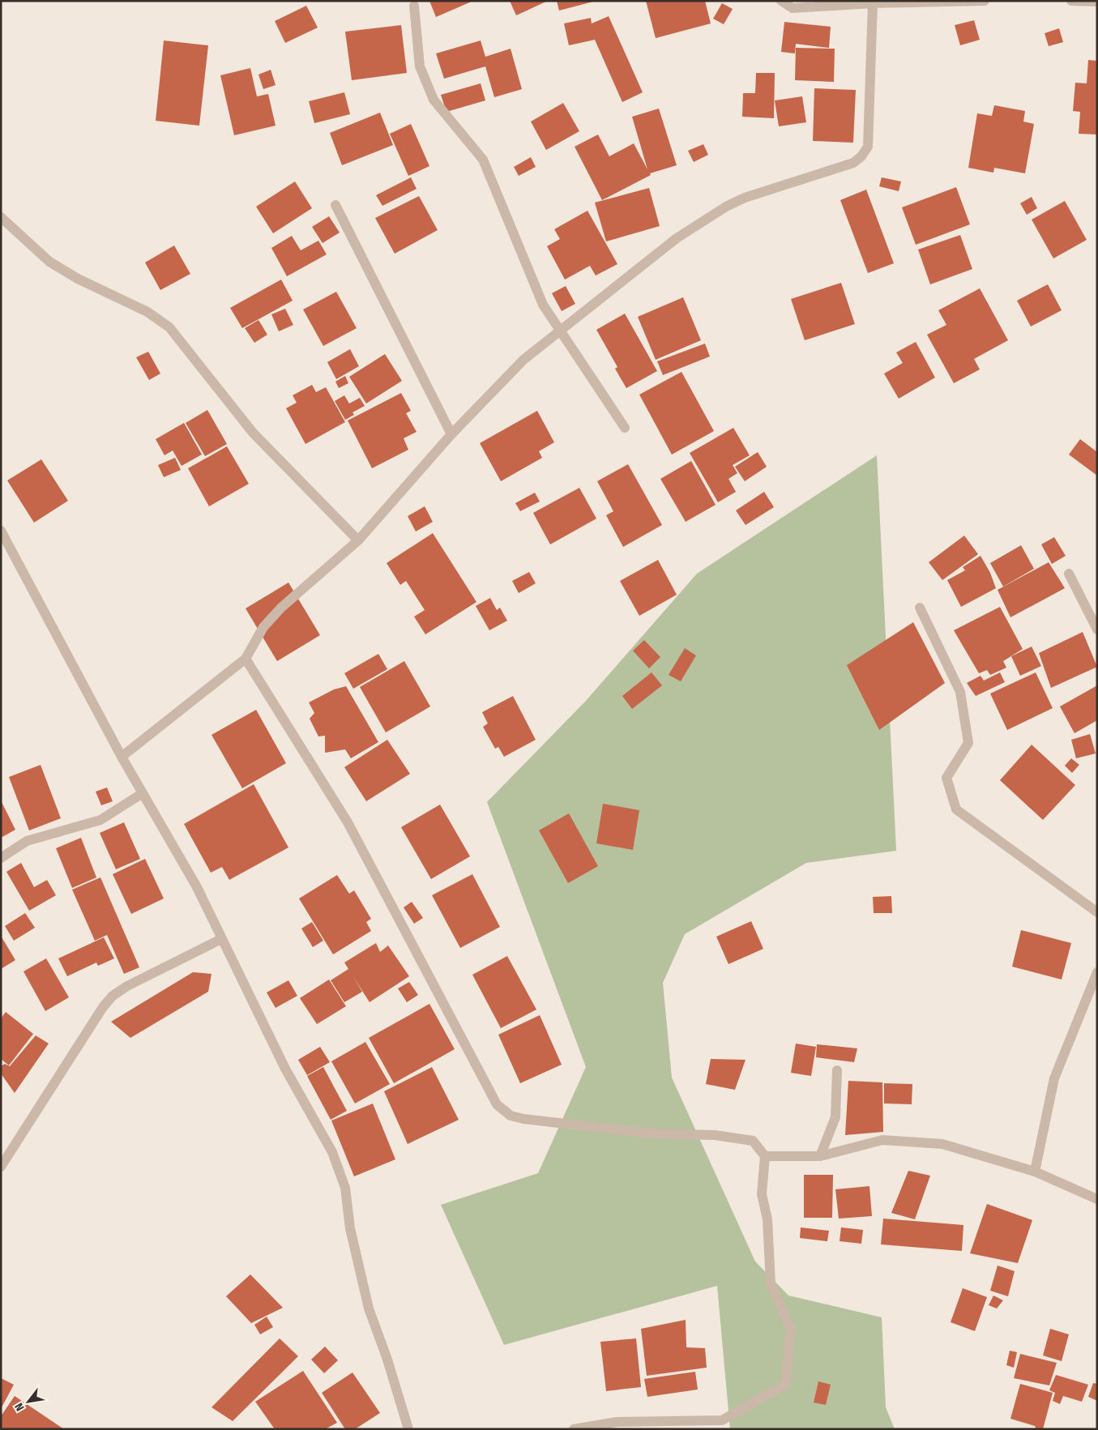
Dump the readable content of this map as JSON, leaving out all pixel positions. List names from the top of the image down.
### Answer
{
  "north": "bottom left"
}
